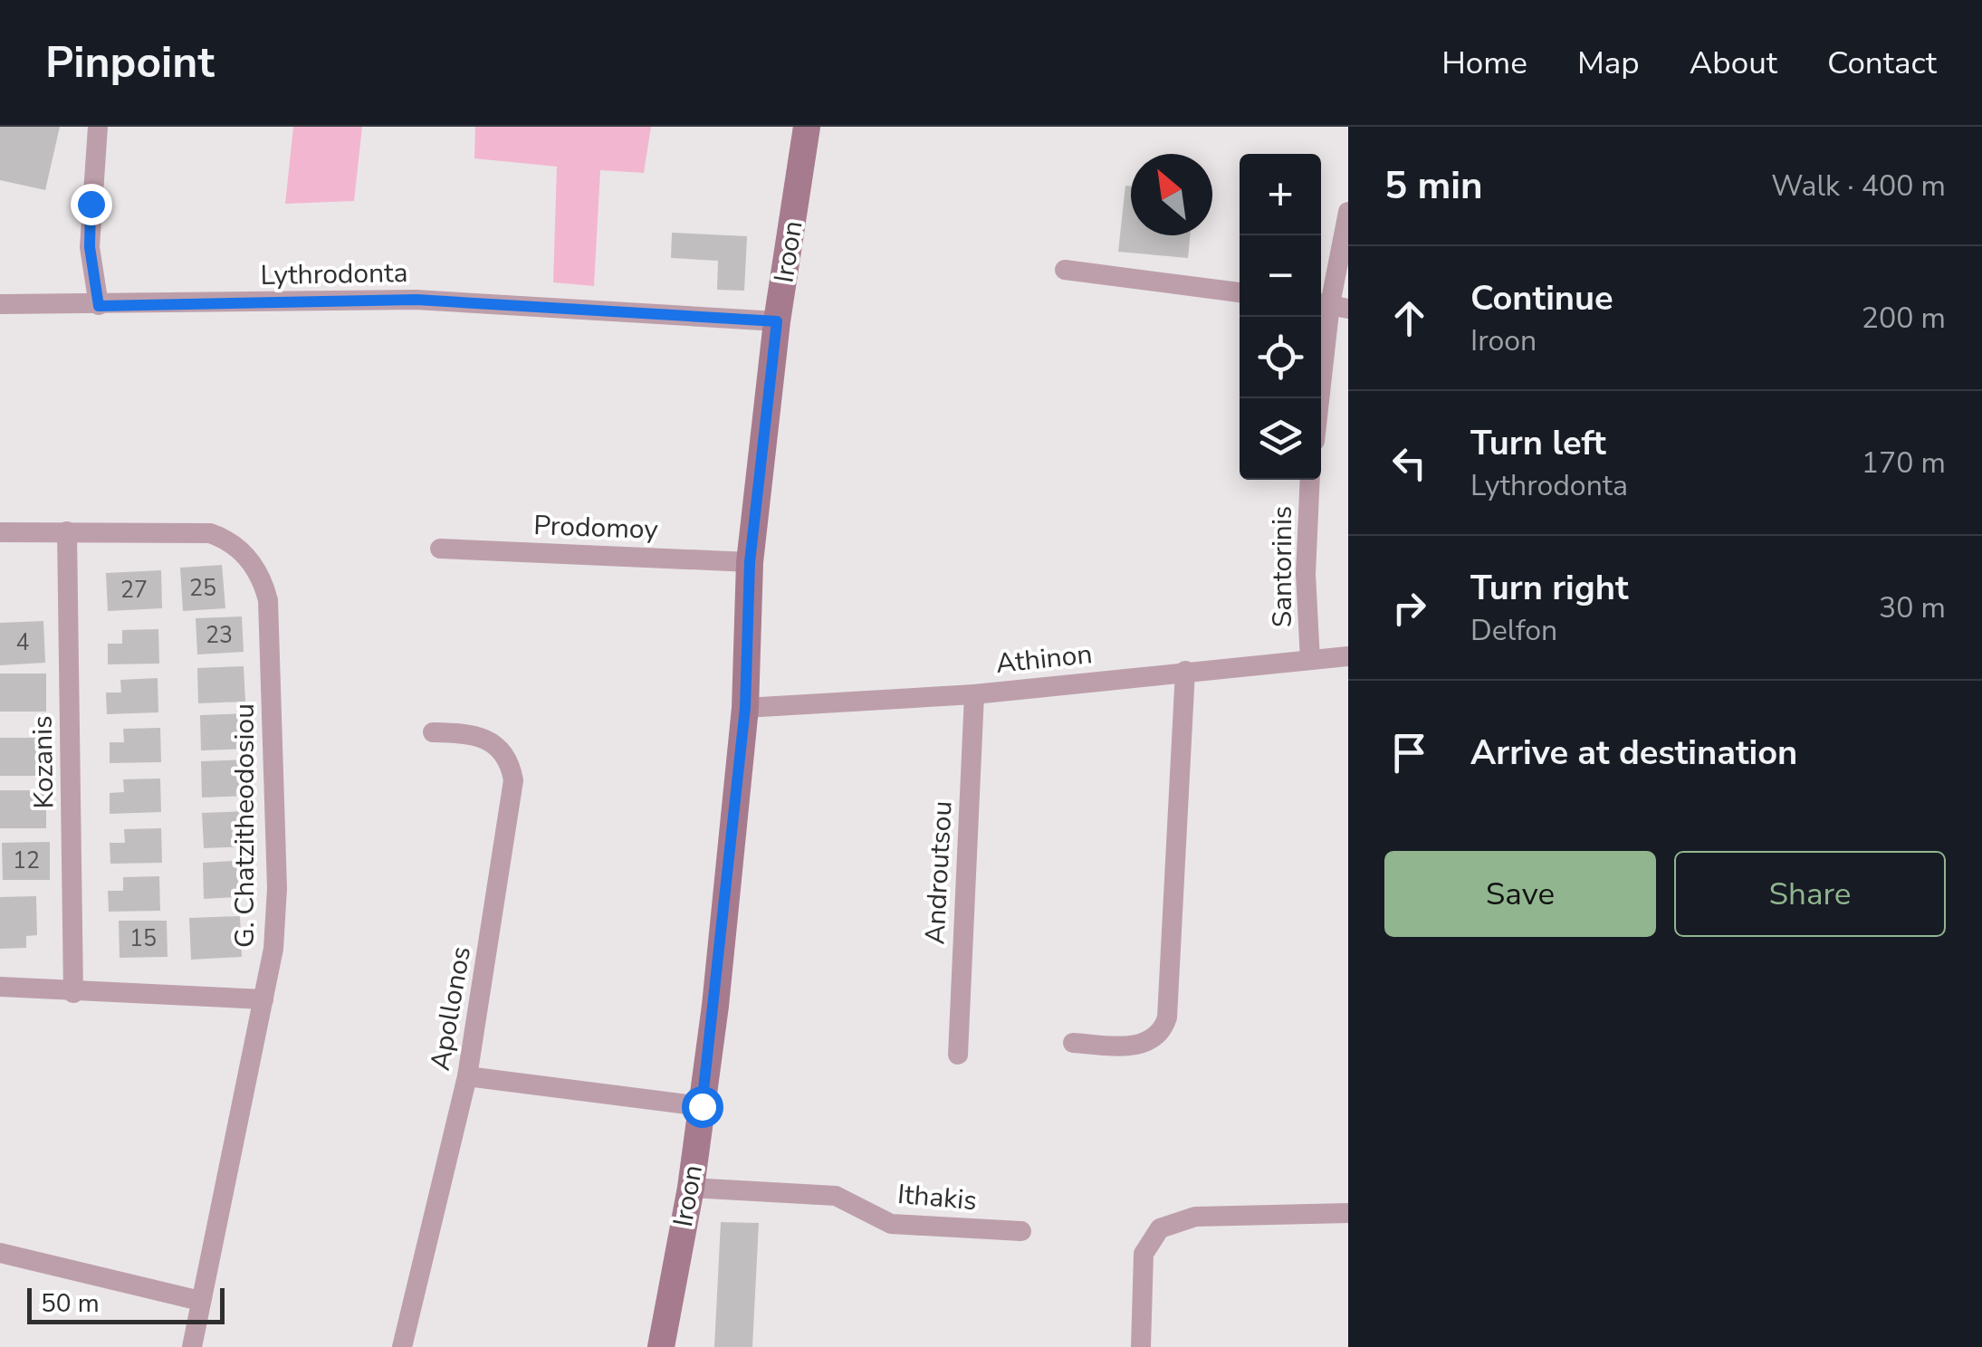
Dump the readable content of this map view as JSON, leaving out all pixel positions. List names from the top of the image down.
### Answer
{
  "streets": {
    "street": [
      "Iroon",
      "Lythrodonta",
      "Prodomoy",
      "Santorinis",
      "Athinon",
      "Kozanis",
      "G. Chatzitheodosiou",
      "Androutsou",
      "Apollonos",
      "Ithakis"
    ]
  },
  "crossings": [
    ["Iroon", "Lythrodonta"],
    ["Iroon", "Prodomoy"],
    ["Iroon", "Athinon"],
    ["Iroon", "Ithakis"],
    ["Santorinis", "Athinon"],
    ["Athinon", "Androutsou"],
    ["Kozanis", "G. Chatzitheodosiou"]
  ],
  "house_numbers": [
    "25",
    "27",
    "23",
    "4",
    "12",
    "15"
  ],
  "scale_bar": "50 m",
  "north": "top left",
  "page": {
    "header": "Pinpoint",
    "nav": [
      "Home",
      "Map",
      "About",
      "Contact"
    ],
    "heading": ["5 min", "Walk · 400 m"],
    "map_buttons": ["+", "−"],
    "list": [
      ["Continue", "Iroon", "200 m"],
      ["Turn left", "Lythrodonta", "170 m"],
      ["Turn right", "Delfon", "30 m"],
      "Arrive at destination"
    ],
    "buttons": ["Save", "Share"],
    "scale": "50 m"
  }
}
